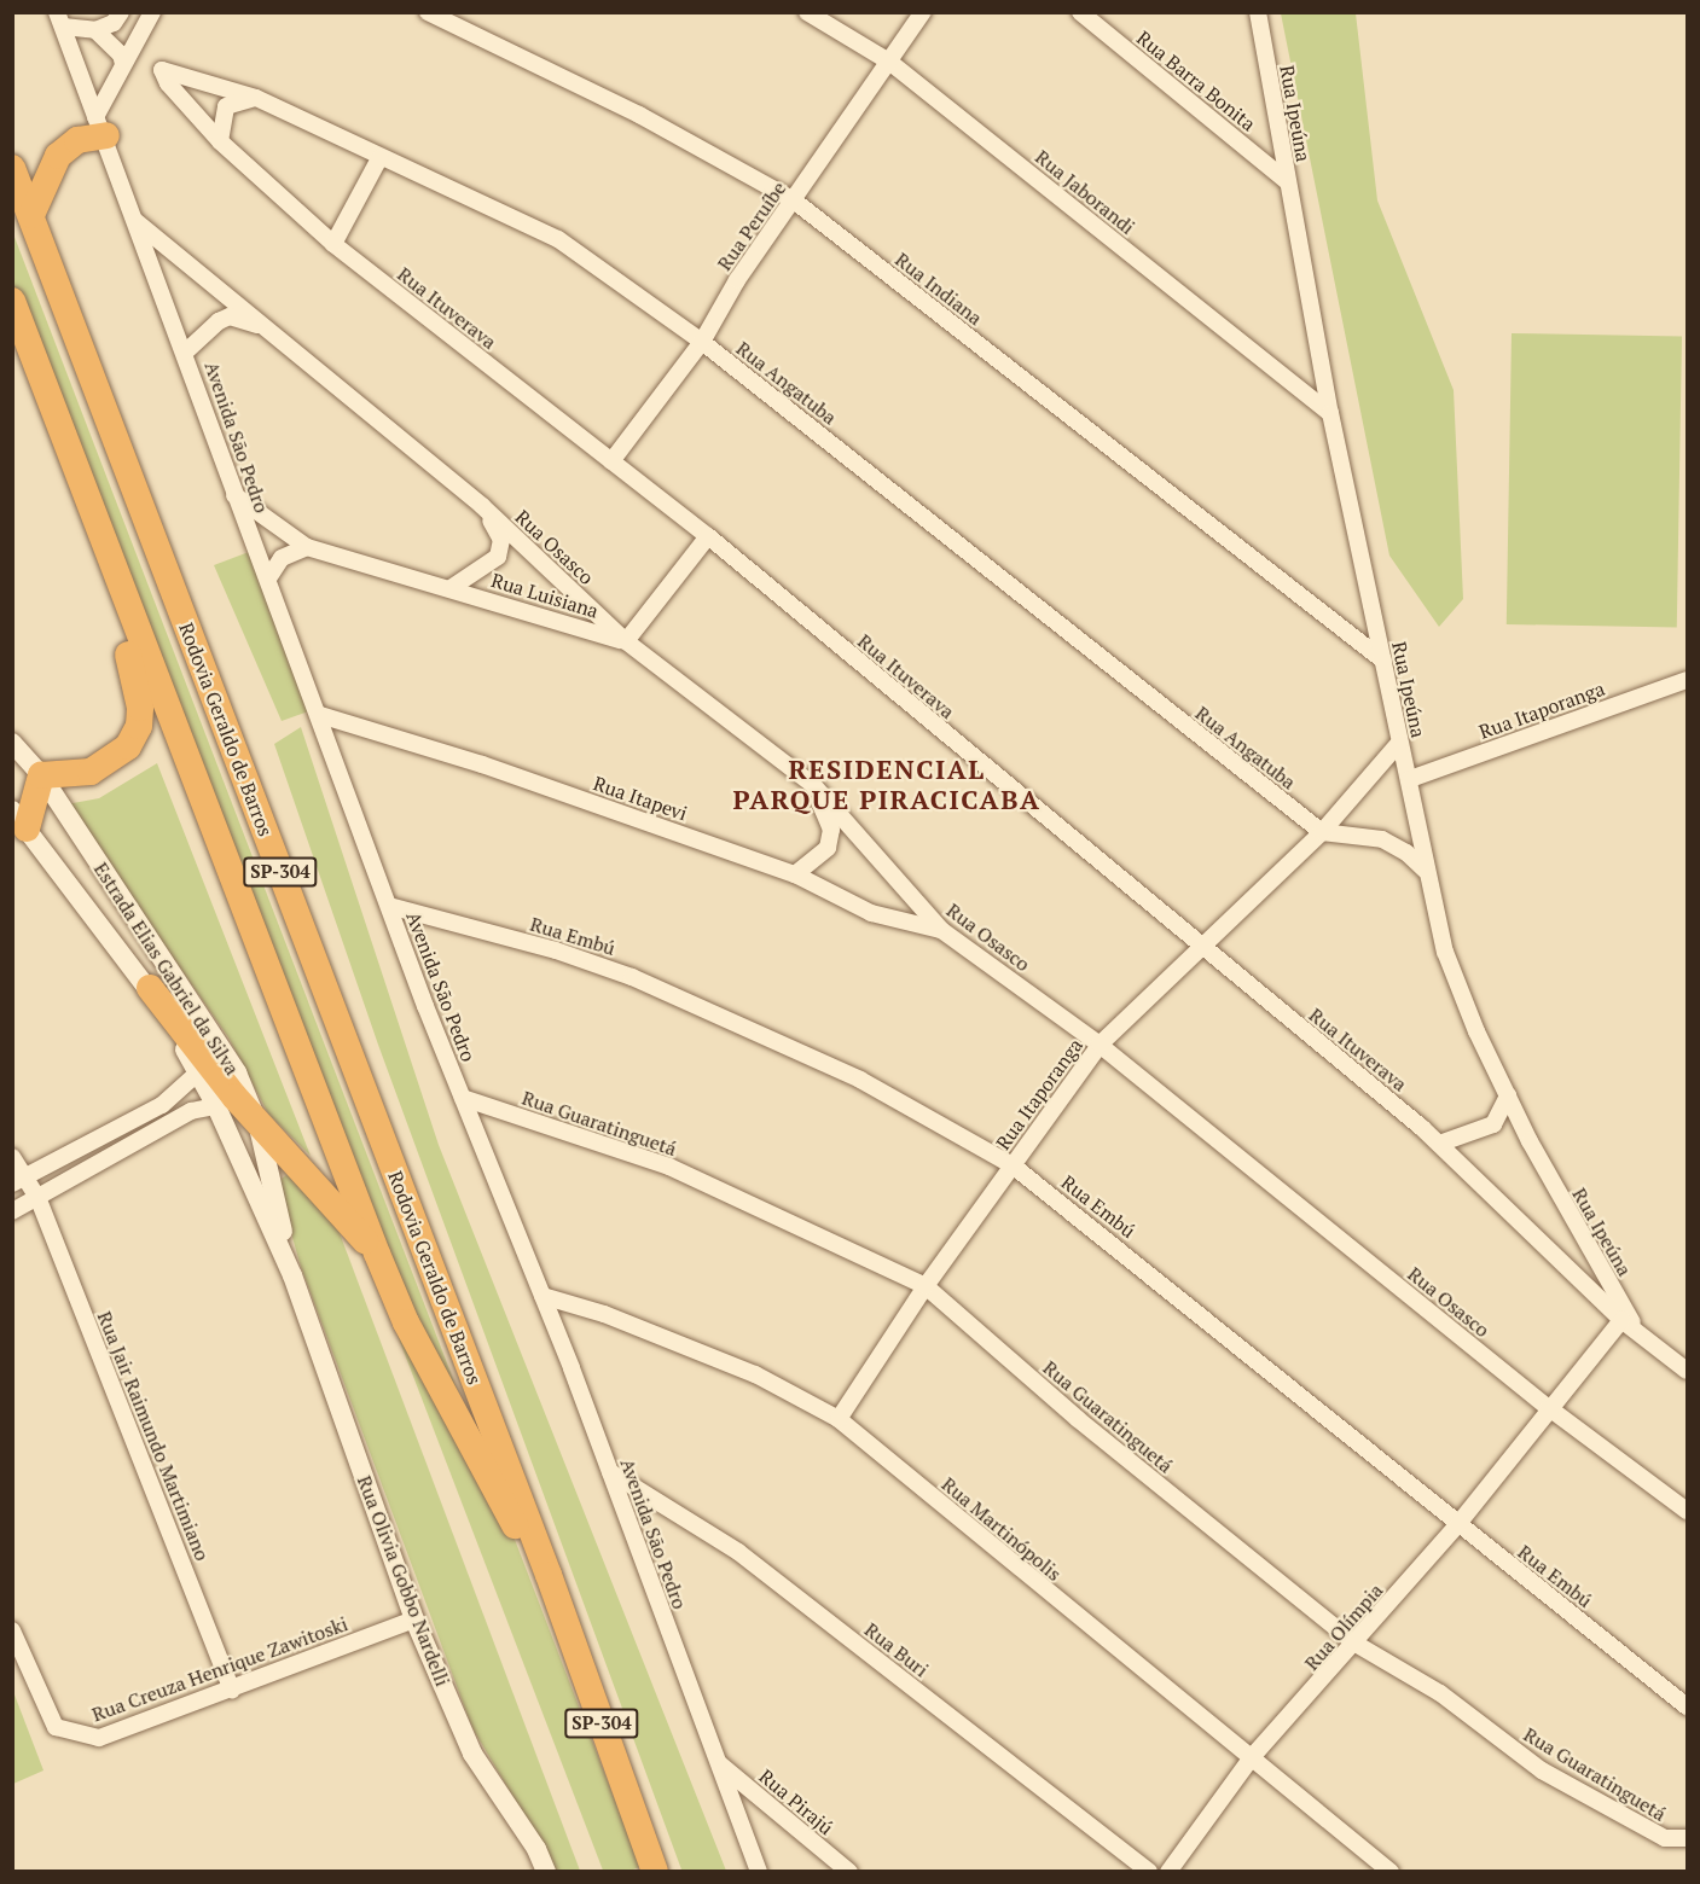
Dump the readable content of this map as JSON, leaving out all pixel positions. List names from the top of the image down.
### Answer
{
  "streets": {
    "highway": ["Rodovia Geraldo de Barros", "SP-304"],
    "street": [
      "Rua Barra Bonita",
      "Rua Ipeúna",
      "Rua Jaborandi",
      "Rua Peruíbe",
      "Rua Indiana",
      "Rua Ituverava",
      "Rua Angatuba",
      "Avenida São Pedro",
      "Rua Osasco",
      "Rua Luisiana",
      "Rua Itaporanga",
      "Rua Itapevi",
      "Rua Embú",
      "Estrada Elias Gabriel da Silva",
      "Rua Guaratinguetá",
      "Rua Jair Raimundo Martimiano",
      "Rua Martinópolis",
      "Rua Olivia Gobbo Nardelli",
      "Rua Olímpia",
      "Rua Buri",
      "Rua Creuza Henrique Zawitoski",
      "Rua Pirajú"
    ]
  },
  "crossings": [
    ["Rua Barra Bonita", "Rua Ipeúna"],
    ["Rua Ipeúna", "Rua Jaborandi"],
    ["Rua Ipeúna", "Rua Indiana"],
    ["Rua Ipeúna", "Rua Ituverava"],
    ["Rua Ipeúna", "Rua Itaporanga"],
    ["Rua Jaborandi", "Rua Peruíbe"],
    ["Rua Peruíbe", "Rua Indiana"],
    ["Rua Peruíbe", "Rua Ituverava"],
    ["Rua Peruíbe", "Rua Angatuba"],
    ["Rua Ituverava", "Rua Angatuba"],
    ["Rua Ituverava", "Rua Itaporanga"],
    ["Rua Ituverava", "Rua Olímpia"],
    ["Rua Angatuba", "Rua Itaporanga"],
    ["Avenida São Pedro", "Rua Osasco"],
    ["Avenida São Pedro", "Rua Luisiana"],
    ["Avenida São Pedro", "Rua Itapevi"],
    ["Avenida São Pedro", "Rua Embú"],
    ["Avenida São Pedro", "Rua Guaratinguetá"],
    ["Avenida São Pedro", "Rua Martinópolis"],
    ["Avenida São Pedro", "Rua Buri"],
    ["Avenida São Pedro", "Rua Pirajú"],
    ["Rua Osasco", "Rua Luisiana"],
    ["Rua Osasco", "Rua Itaporanga"],
    ["Rua Osasco", "Rua Itapevi"],
    ["Rua Osasco", "Rua Olímpia"],
    ["Rua Itaporanga", "Rua Embú"],
    ["Rua Itaporanga", "Rua Guaratinguetá"],
    ["Rua Itaporanga", "Rua Martinópolis"],
    ["Rua Embú", "Rua Olímpia"],
    ["Estrada Elias Gabriel da Silva", "Rua Olivia Gobbo Nardelli"],
    ["Rua Guaratinguetá", "Rua Olímpia"],
    ["Rua Jair Raimundo Martimiano", "Rua Creuza Henrique Zawitoski"],
    ["Rua Martinópolis", "Rua Olímpia"],
    ["Rua Olivia Gobbo Nardelli", "Rua Creuza Henrique Zawitoski"]
  ],
  "districts": ["RESIDENCIAL PARQUE PIRACICABA"]
}
